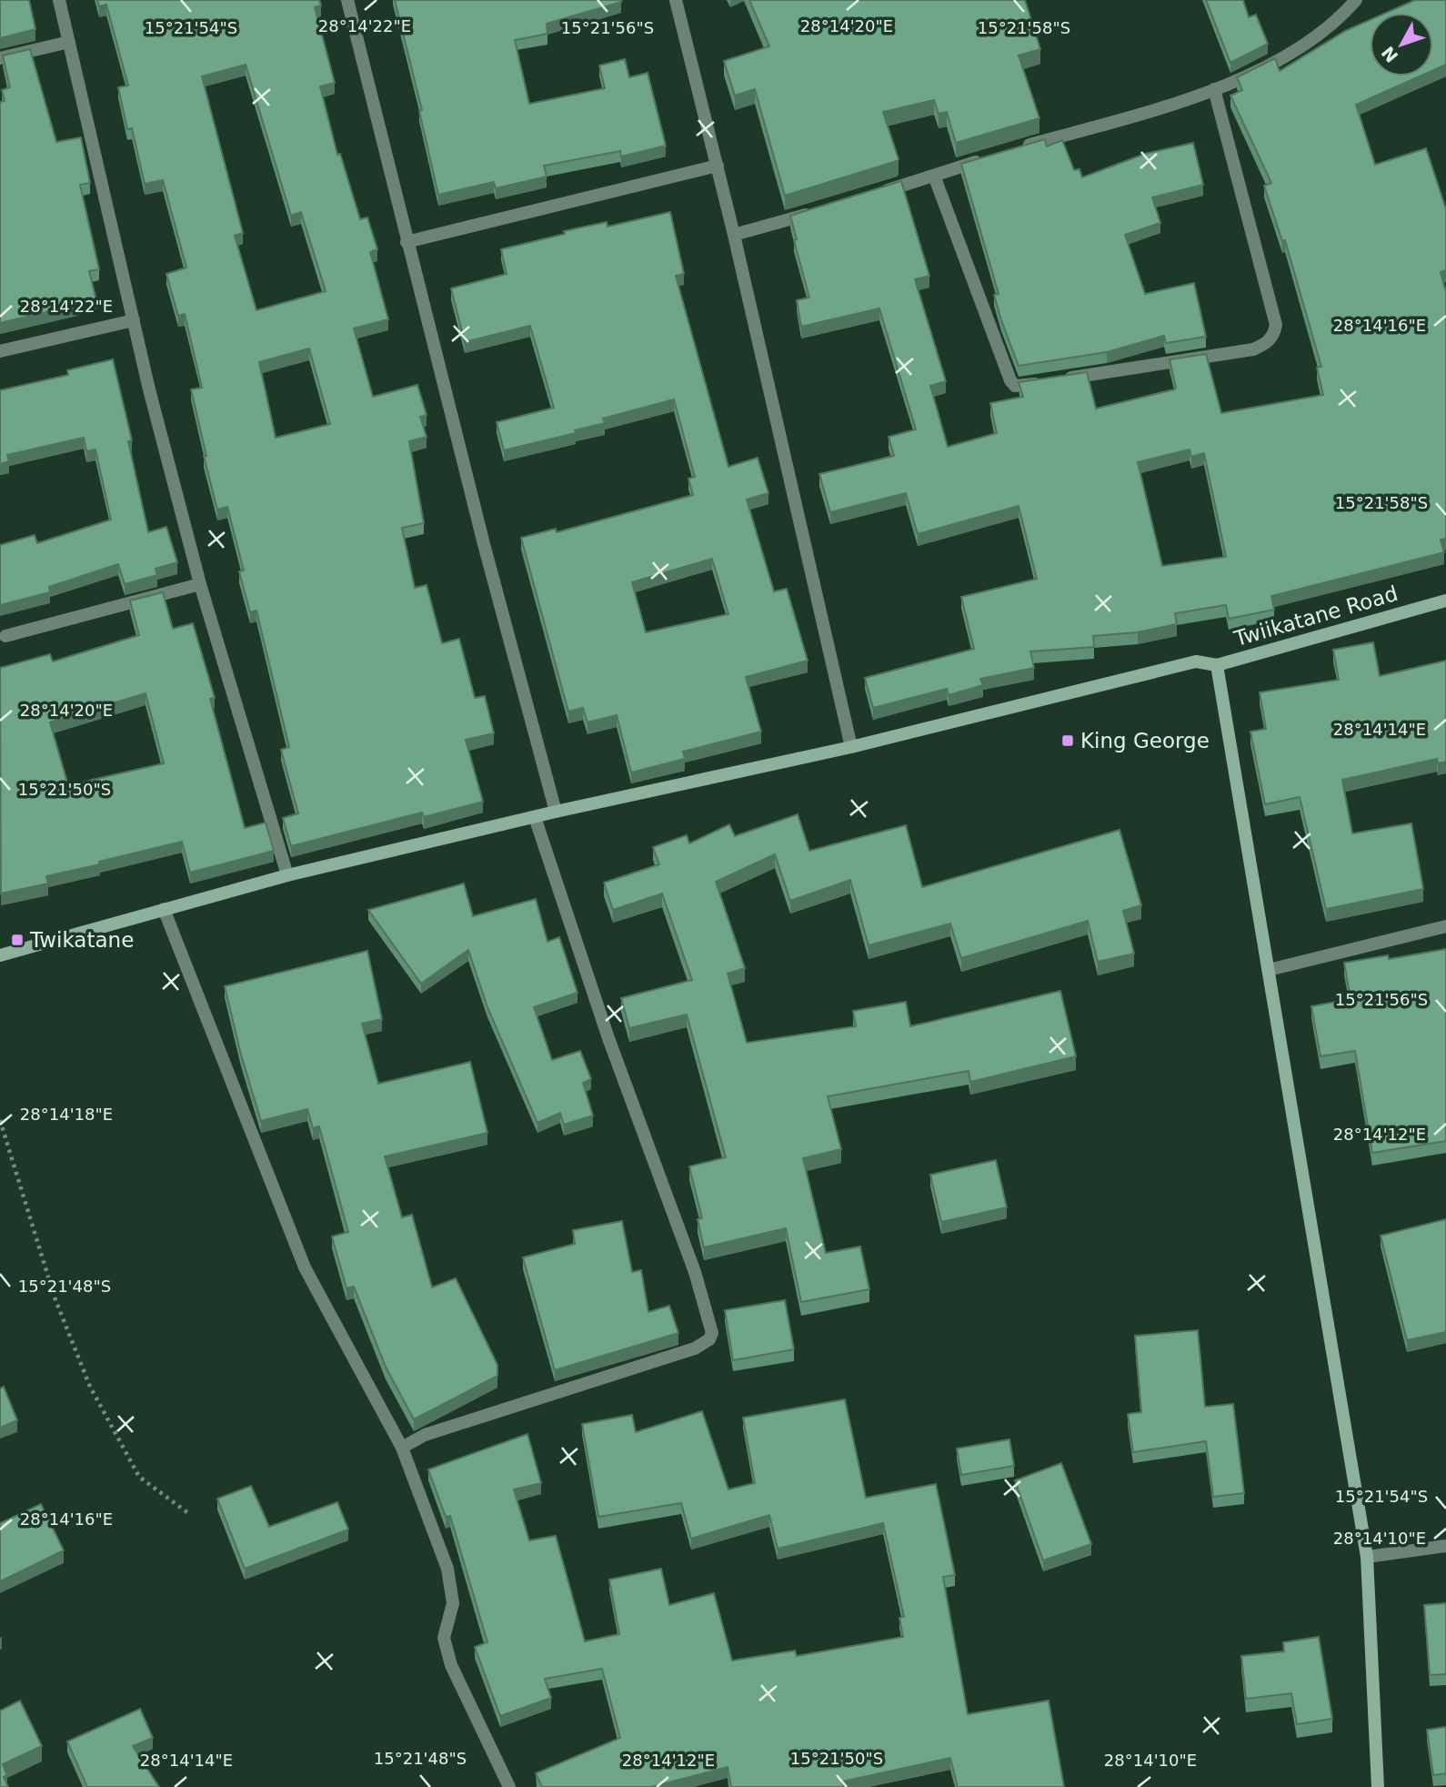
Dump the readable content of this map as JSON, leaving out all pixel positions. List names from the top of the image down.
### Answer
{
  "streets": {
    "street": ["Twiikatane Road"]
  },
  "places": {
    "transit": ["King George", "Twikatane"]
  },
  "north": "bottom left",
  "coordinates": [
    "28°14'20\"E",
    "28°14'22\"E",
    "15°21'54\"S",
    "15°21'56\"S",
    "15°21'58\"S",
    "28°14'16\"E",
    "28°14'14\"E",
    "15°21'50\"S",
    "28°14'18\"E",
    "28°14'12\"E",
    "15°21'48\"S",
    "28°14'10\"E"
  ]
}
